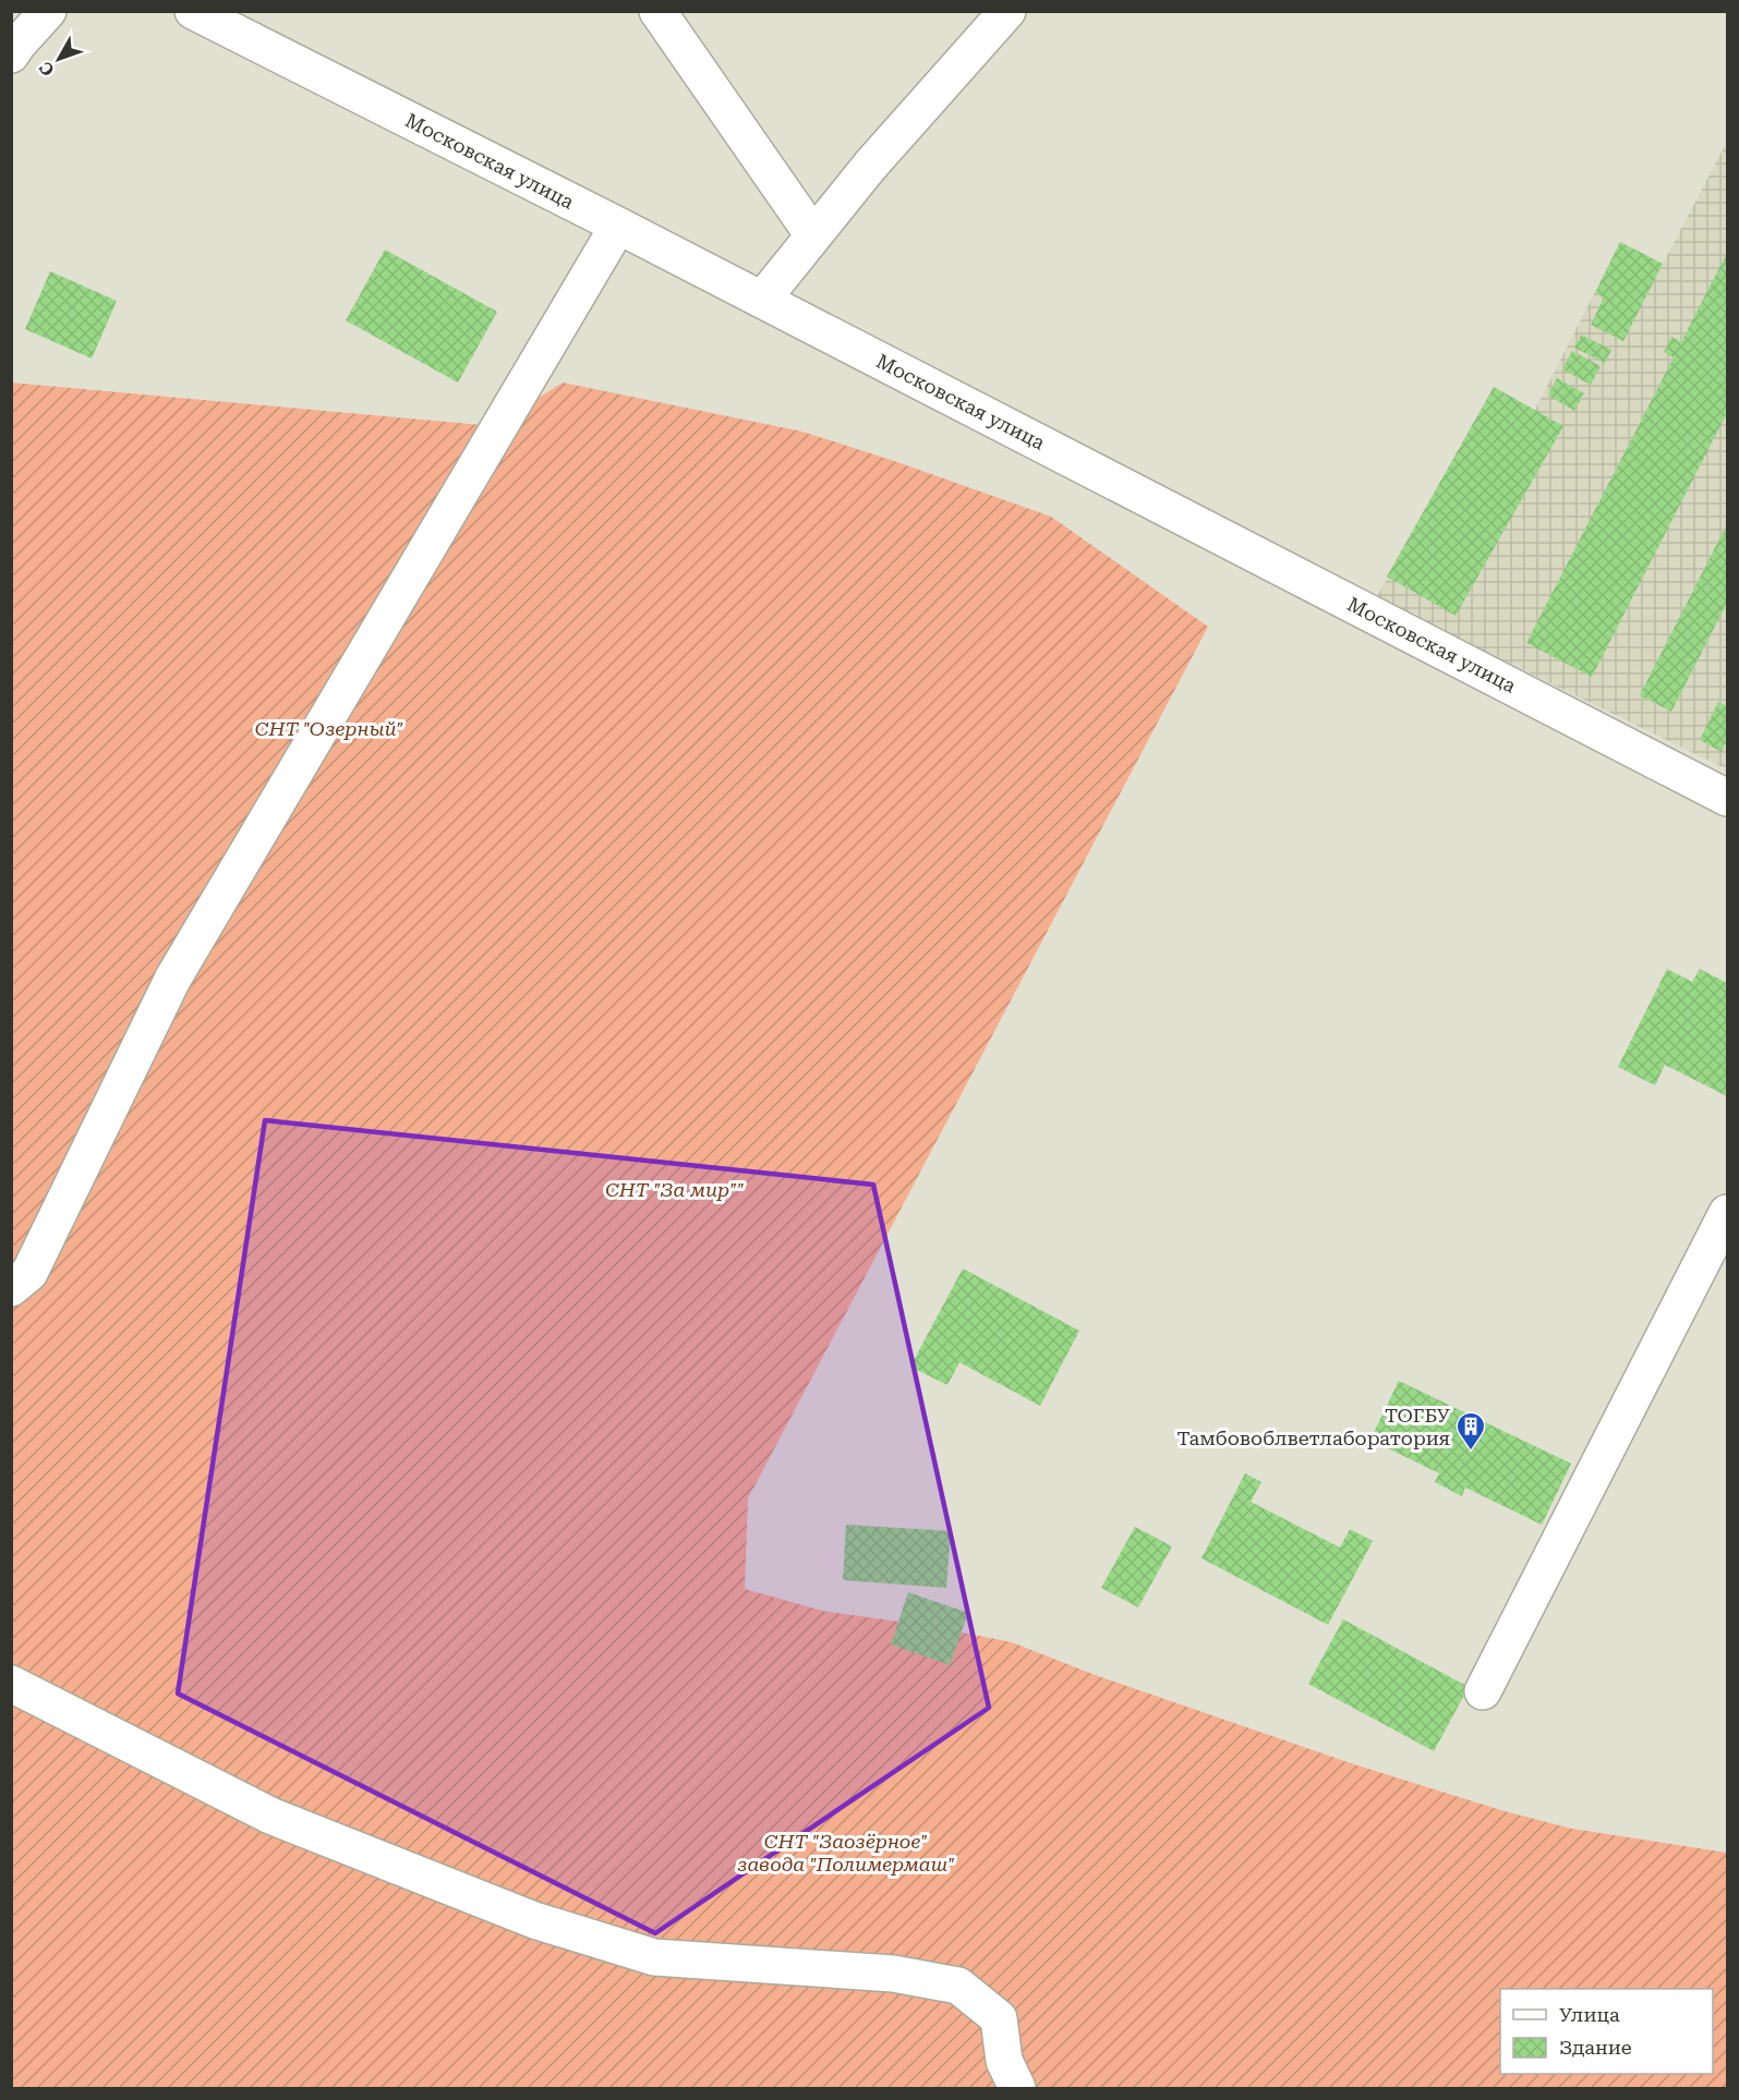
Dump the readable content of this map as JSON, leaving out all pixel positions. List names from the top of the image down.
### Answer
{
  "streets": {
    "street": ["Московская улица"]
  },
  "parks": ["СНТ \"Озерный\"", "СНТ \"За мир\"\"", "СНТ \"Заозёрное\" завода \"Полимермаш\""],
  "places": {
    "building": ["ТОГБУ Тамбовоблветлаборатория"]
  },
  "legend": ["Улица", "Здание"],
  "north": "bottom left"
}
